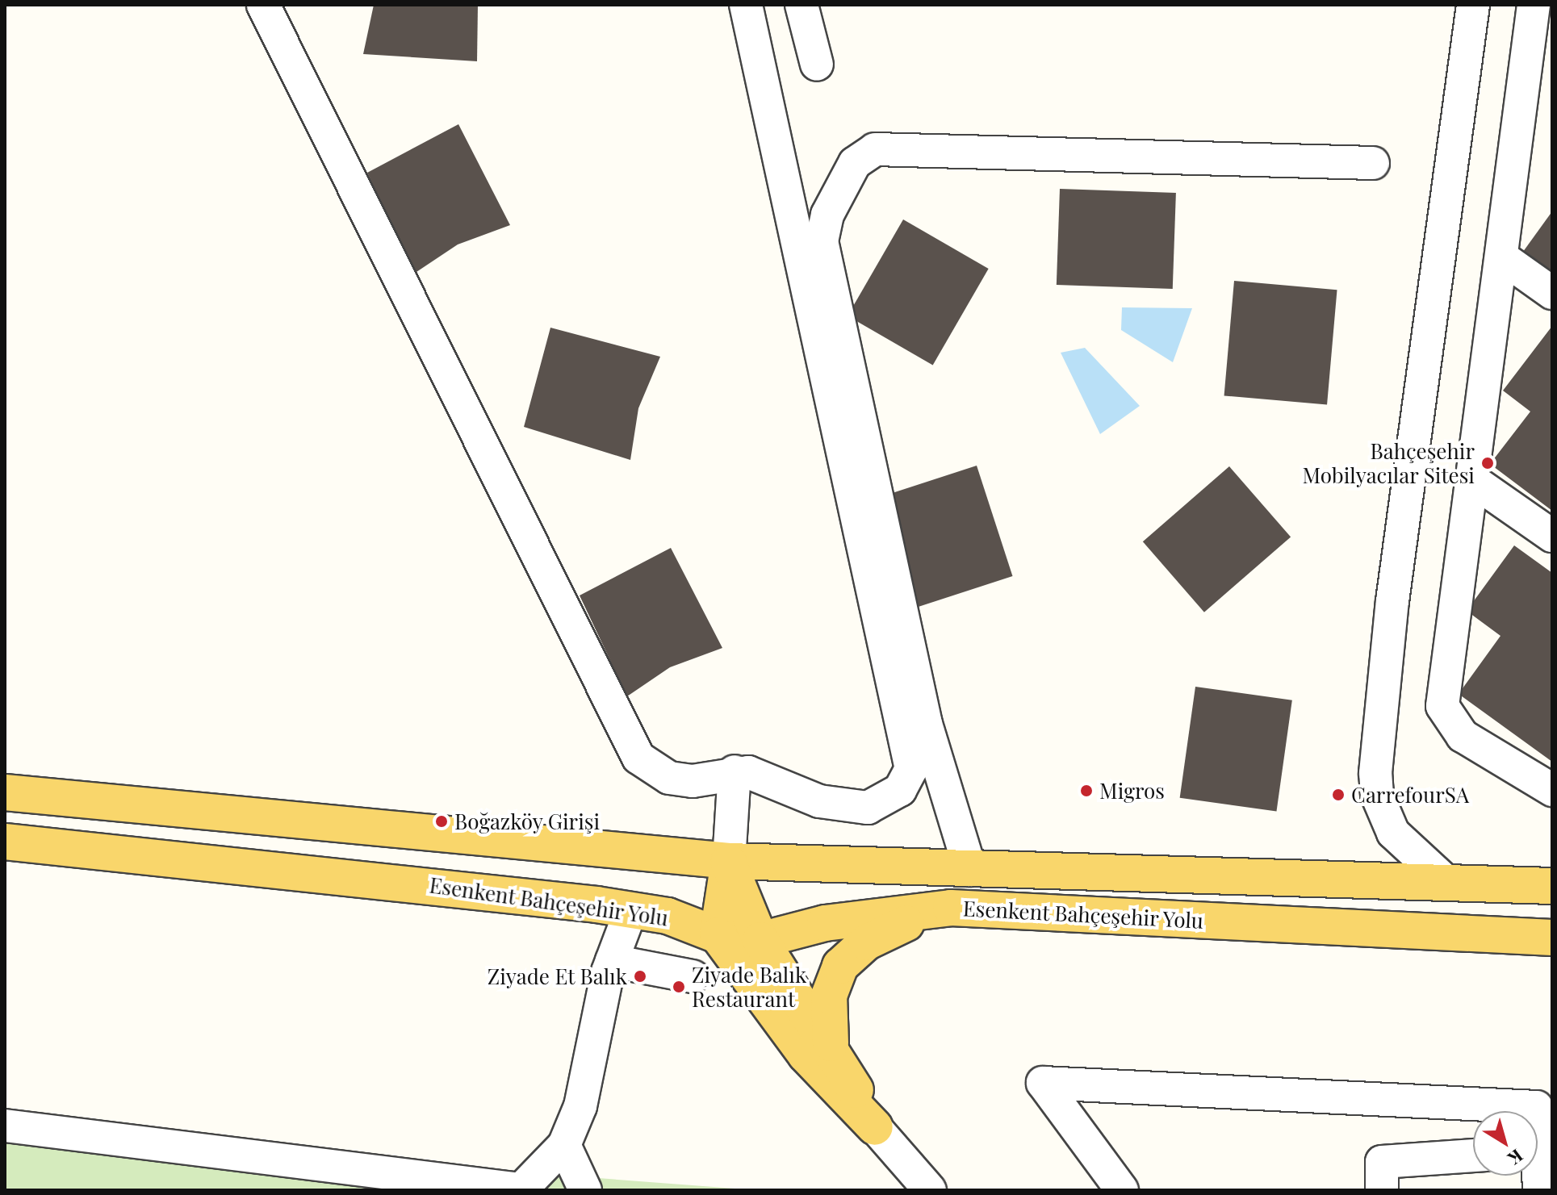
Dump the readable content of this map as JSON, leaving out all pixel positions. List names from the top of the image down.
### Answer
{
  "streets": {
    "main road": ["Esenkent Bahçeşehir Yolu"]
  },
  "places": [
    "Bahçeşehir Mobilyacılar Sitesi",
    "Migros",
    "CarrefourSA",
    "Boğazköy Girişi",
    "Ziyade Et Balık",
    "Ziyade Balık Restaurant"
  ],
  "north": "bottom right"
}
